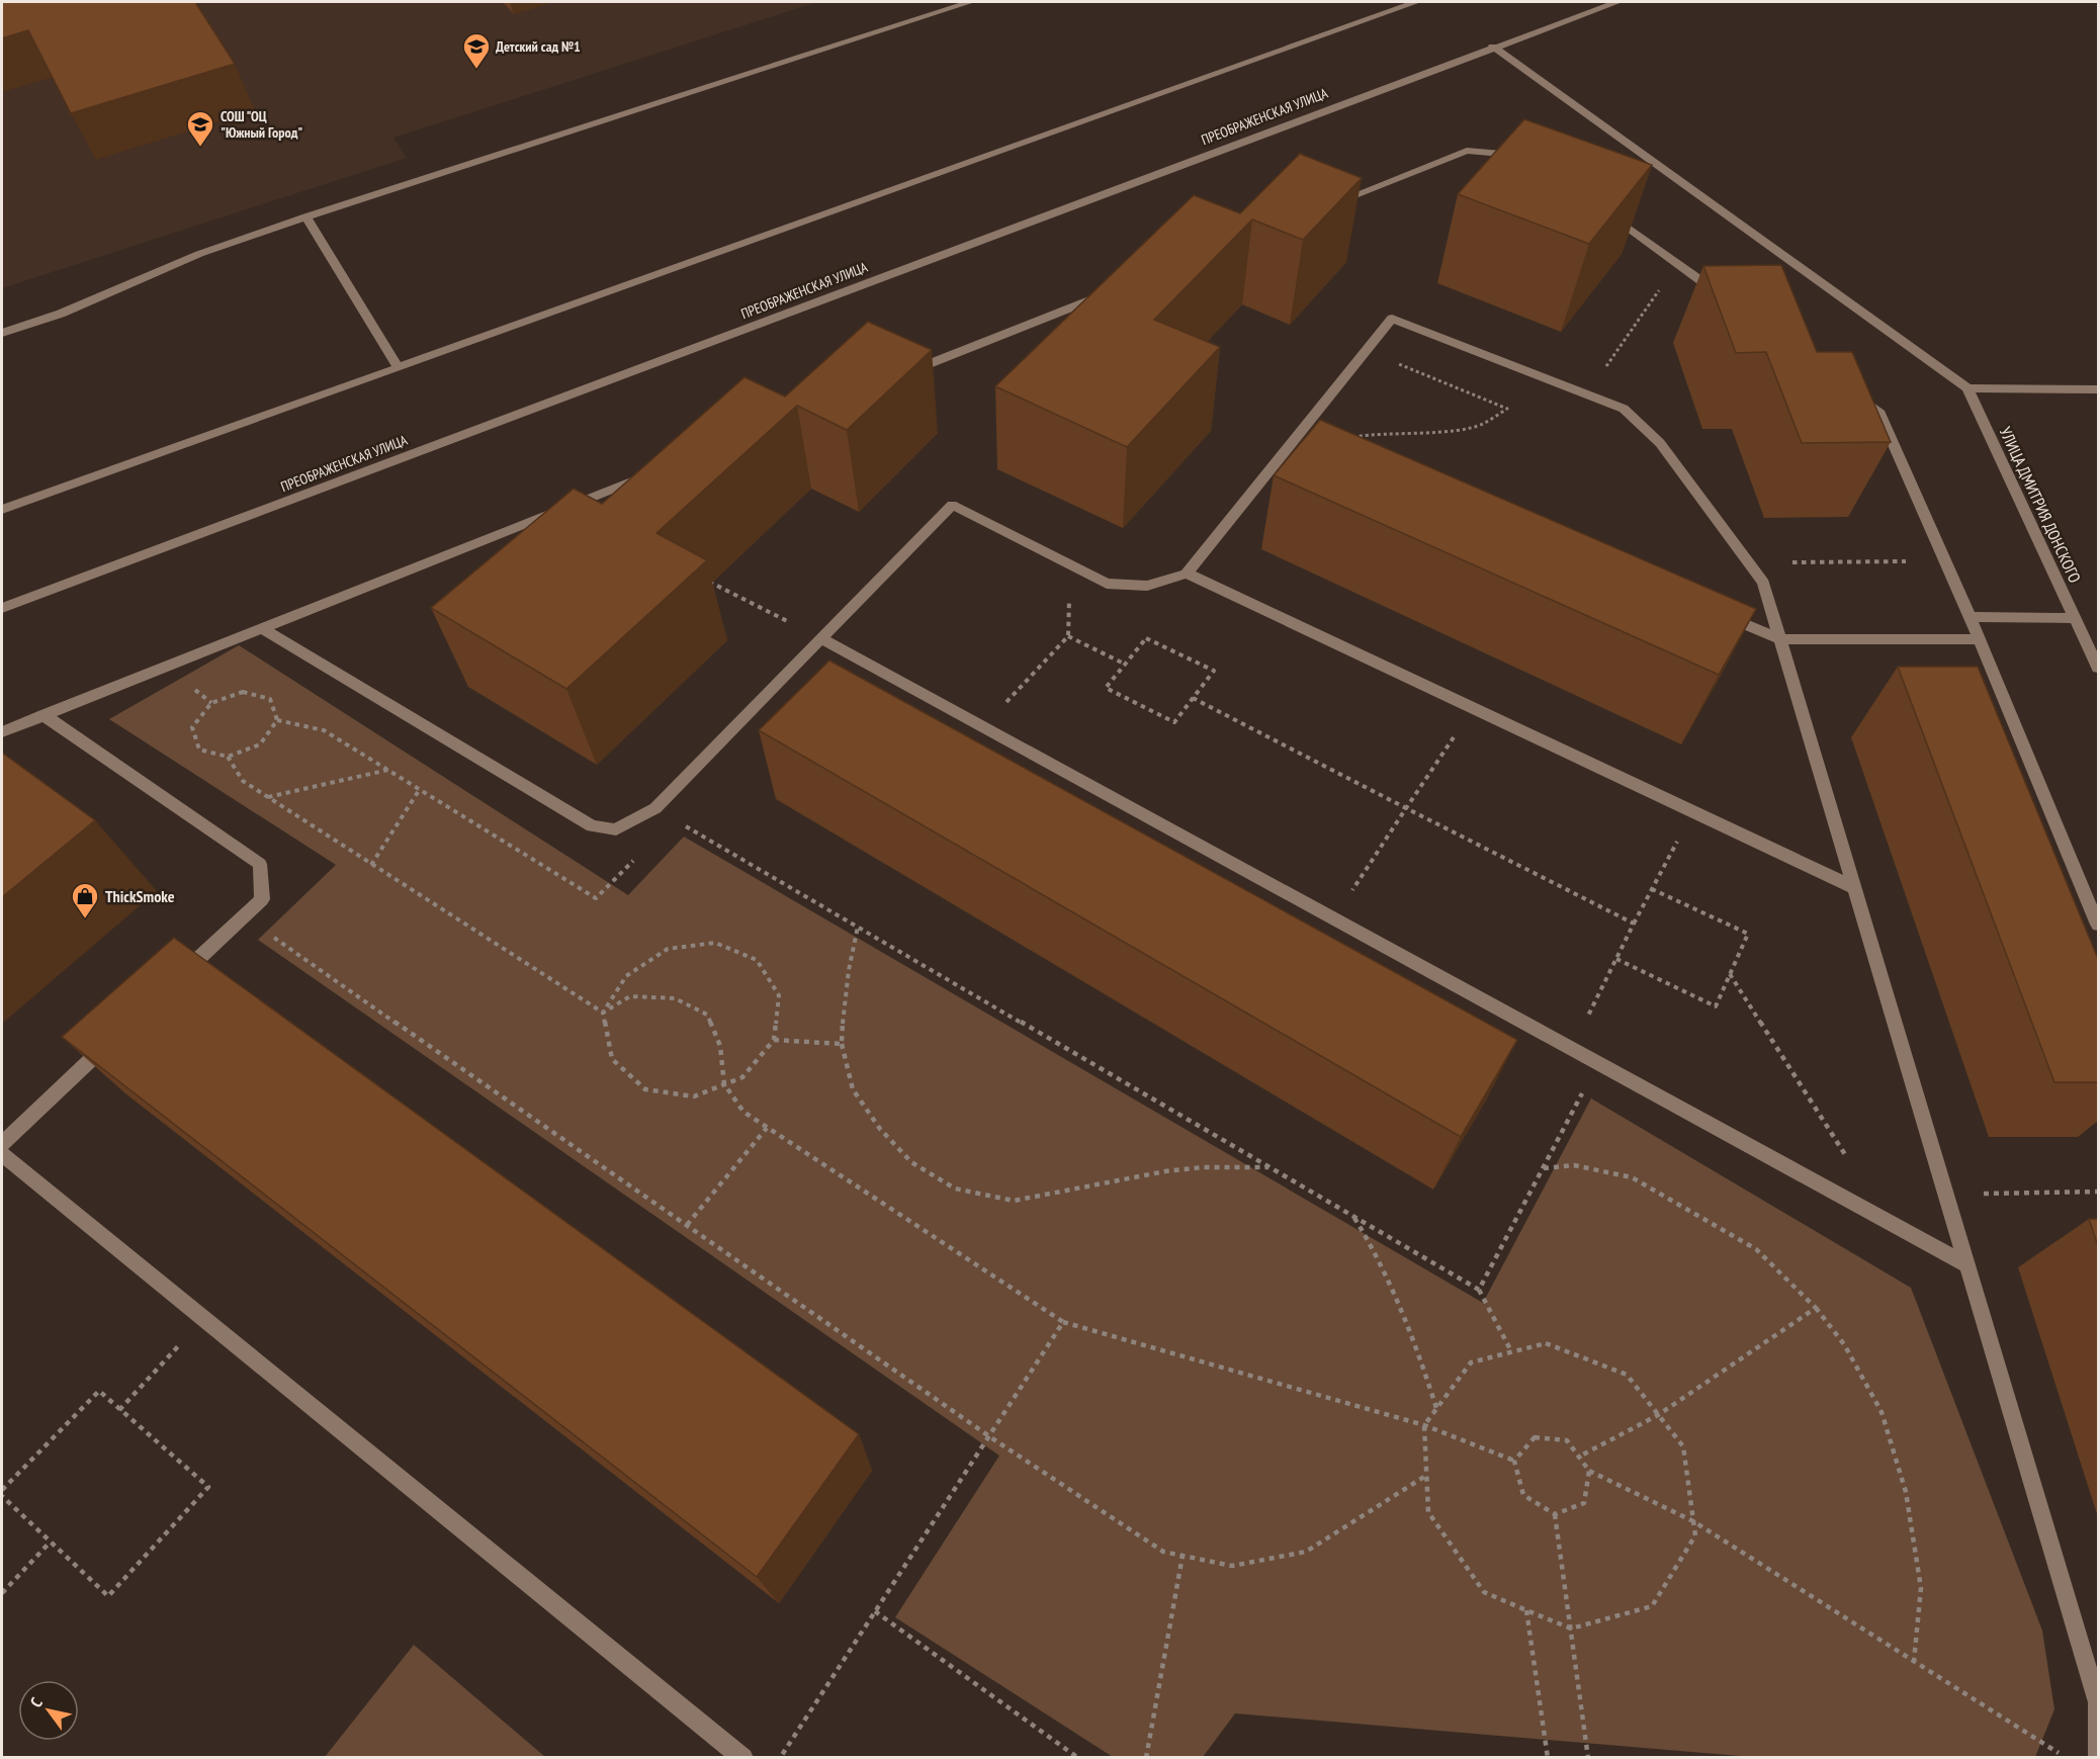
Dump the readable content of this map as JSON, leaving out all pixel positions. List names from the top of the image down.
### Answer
{
  "streets": {
    "street": ["ПРЕОБРАЖЕНСКАЯ УЛИЦА", "УЛИЦА ДМИТРИЯ ДОНСКОГО"]
  },
  "places": {
    "school or university": ["Детский сад №1", "СОШ \"ОЦ \"Южный Город\""],
    "shop": ["ThickSmoke"]
  },
  "north": "top left"
}
